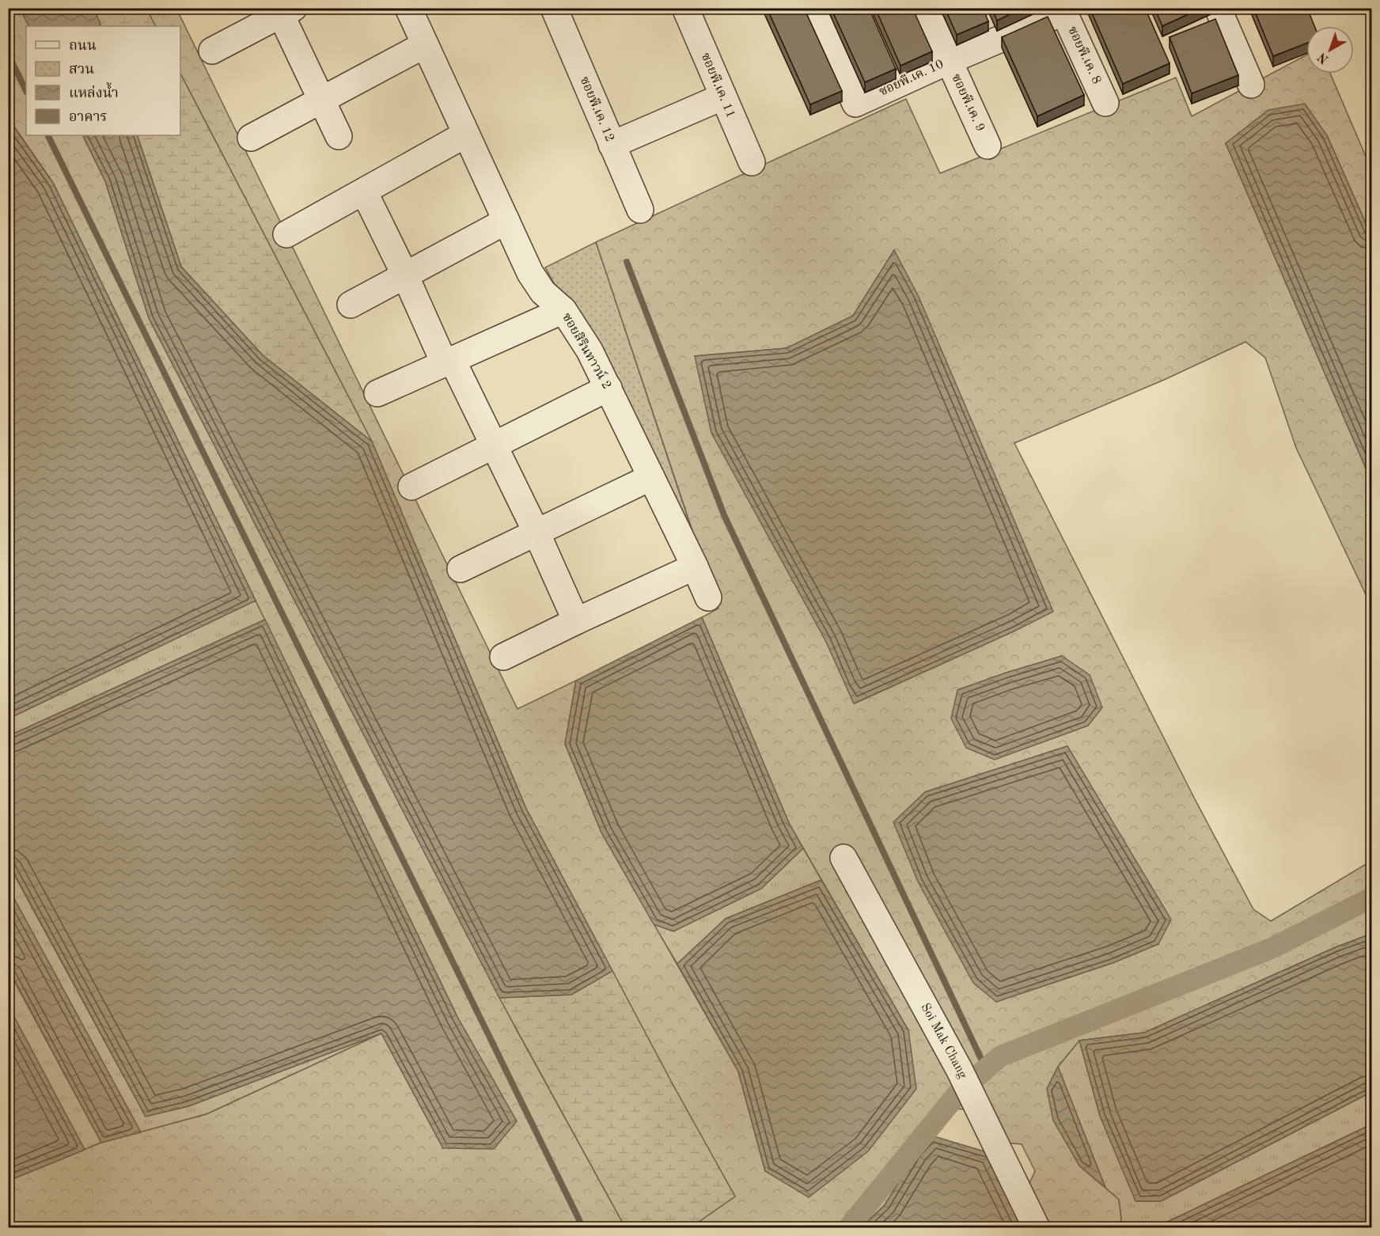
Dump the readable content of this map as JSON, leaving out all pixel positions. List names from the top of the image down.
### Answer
{
  "streets": {
    "street": [
      "ซอยพี.เค. 8",
      "ซอยพี.เค. 10",
      "ซอยพี.เค. 11",
      "ซอยพี.เค. 9",
      "ซอยพี.เค. 12",
      "ซอยสิรินทาวน์ 2",
      "Soi Mak Chang"
    ]
  },
  "crossings": [
    ["ซอยพี.เค. 8", "ซอยพี.เค. 10"],
    ["ซอยพี.เค. 10", "ซอยพี.เค. 9"]
  ],
  "legend": [
    "ถนน",
    "สวน",
    "แหล่งน้ำ",
    "อาคาร"
  ],
  "north": "bottom left"
}
